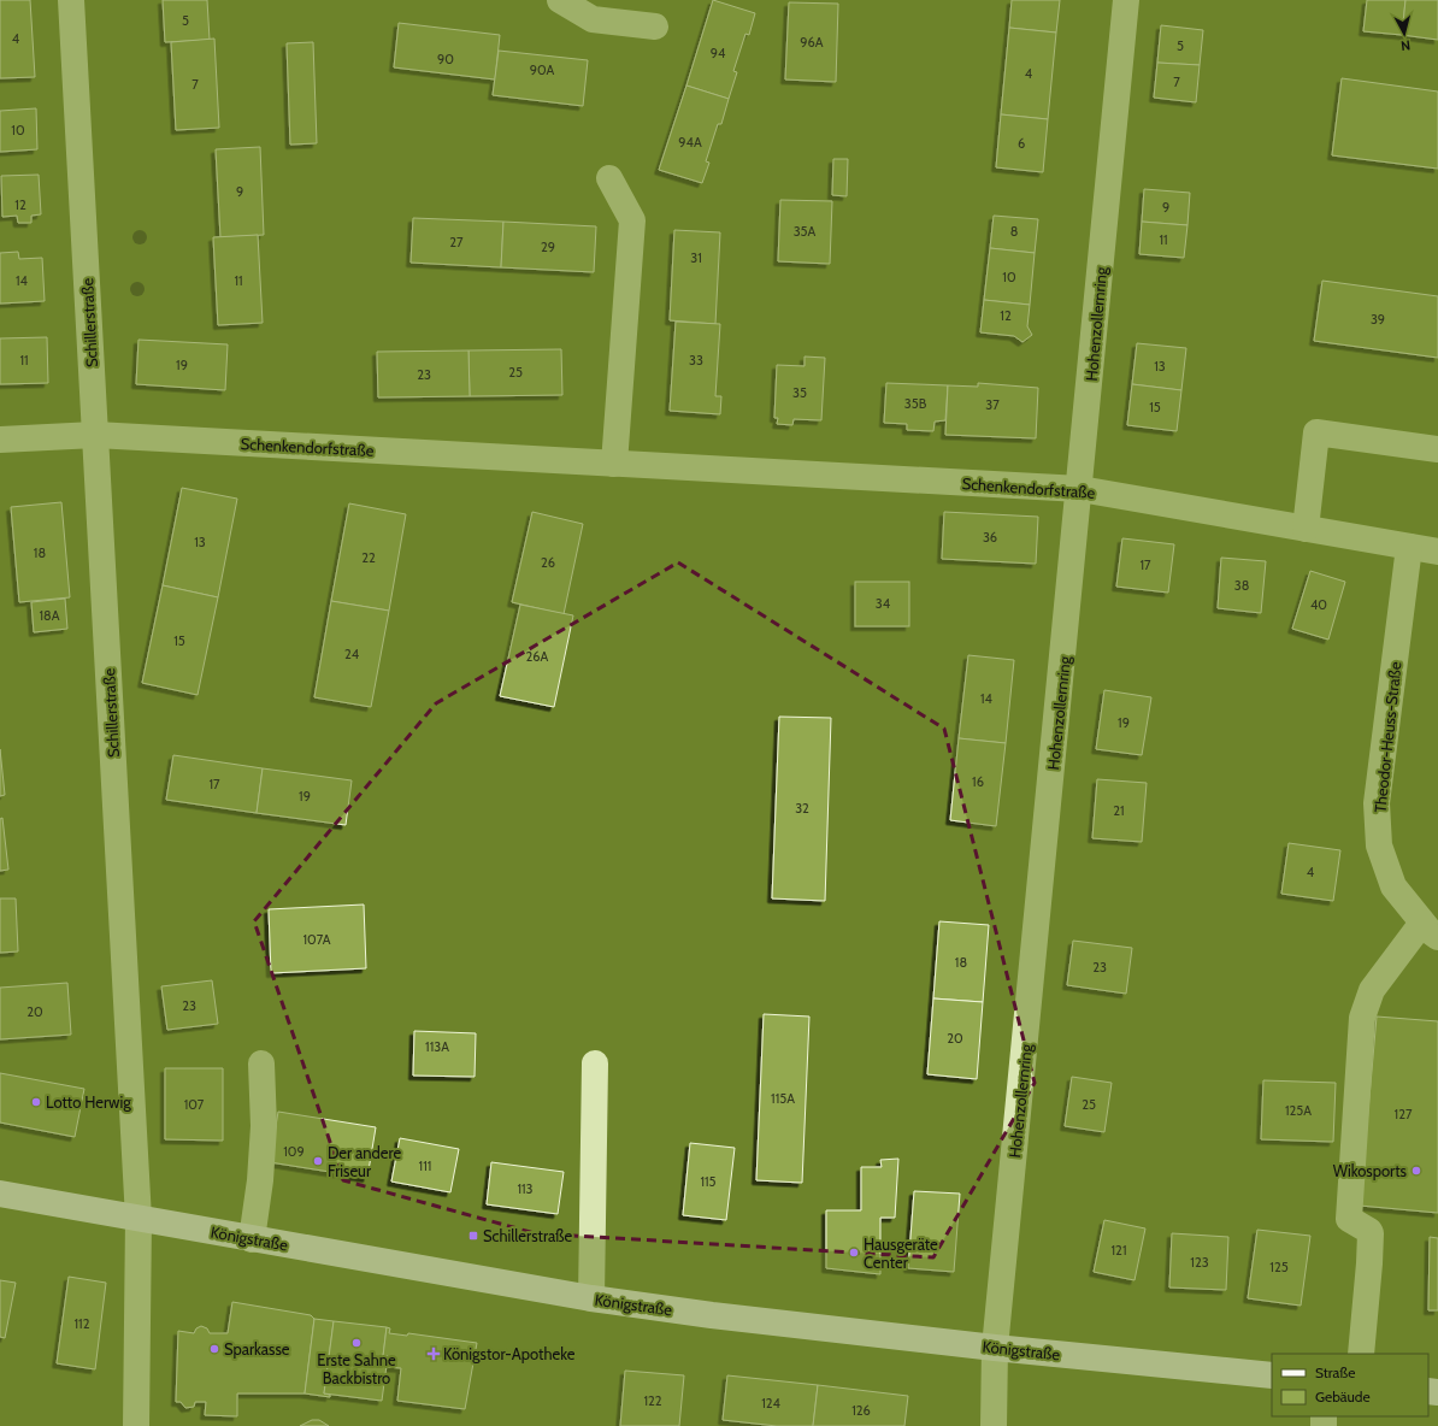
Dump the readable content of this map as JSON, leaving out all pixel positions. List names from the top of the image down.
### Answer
{
  "streets": {
    "main road": ["Königstraße"],
    "street": [
      "Schillerstraße",
      "Hohenzollernring",
      "Schenkendorfstraße",
      "Theodor-Heuss-Straße"
    ]
  },
  "crossings": [
    ["Schillerstraße", "Schenkendorfstraße"],
    ["Schillerstraße", "Königstraße"],
    ["Hohenzollernring", "Schenkendorfstraße"],
    ["Hohenzollernring", "Königstraße"],
    ["Schenkendorfstraße", "Theodor-Heuss-Straße"]
  ],
  "places": {
    "other": [
      "Lotto Herwig",
      "Der andere Friseur",
      "Wikosports",
      "Hausgeräte Center",
      "Erste Sahne Backbistro",
      "Sparkasse"
    ],
    "transit": ["Schillerstraße"],
    "health": ["Königstor-Apotheke"]
  },
  "house_numbers": [
    "5",
    "4",
    "96A",
    "5",
    "94",
    "90",
    "90A",
    "4",
    "7",
    "7",
    "10",
    "94A",
    "6",
    "9",
    "12",
    "9",
    "35A",
    "8",
    "11",
    "27",
    "29",
    "31",
    "10",
    "14",
    "11",
    "12",
    "39",
    "11",
    "33",
    "19",
    "13",
    "25",
    "23",
    "35",
    "35B",
    "37",
    "15",
    "36",
    "13",
    "18",
    "22",
    "26",
    "17",
    "38",
    "34",
    "40",
    "18A",
    "15",
    "24",
    "26A",
    "14",
    "19",
    "16",
    "17",
    "19",
    "32",
    "21",
    "4",
    "107A",
    "18",
    "23",
    "23",
    "20",
    "20",
    "113A",
    "115A",
    "107",
    "25",
    "125A",
    "127",
    "109",
    "111",
    "115",
    "113",
    "121",
    "123",
    "125",
    "112",
    "122",
    "124",
    "126"
  ],
  "legend": ["Straße", "Gebäude"],
  "north": "bottom"
}
